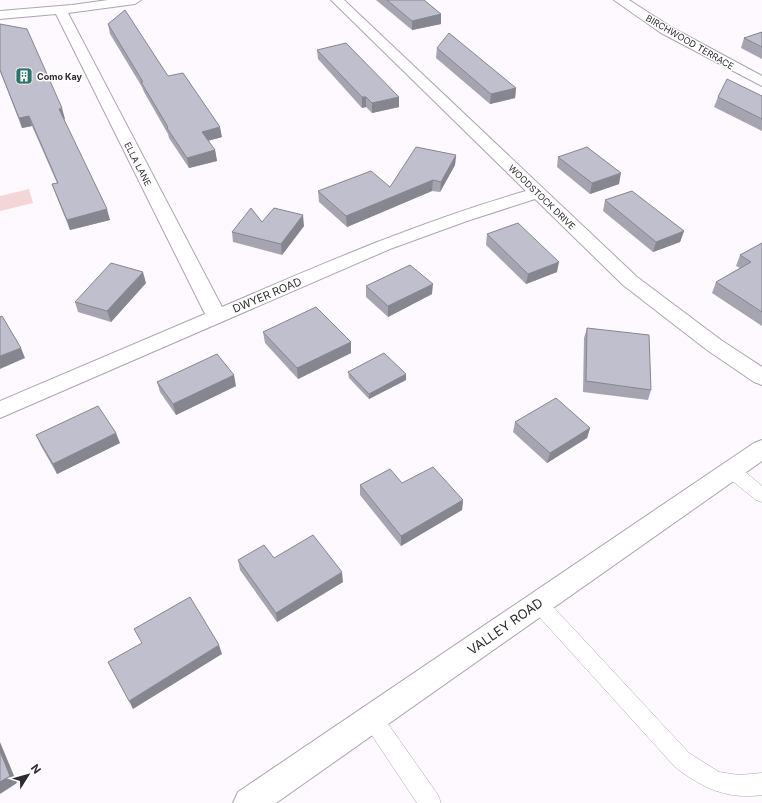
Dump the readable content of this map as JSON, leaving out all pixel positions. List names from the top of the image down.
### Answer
{
  "streets": {
    "street": [
      "BIRCHWOOD TERRACE",
      "ELLA LANE",
      "WOODSTOCK DRIVE",
      "DWYER ROAD",
      "VALLEY ROAD"
    ]
  },
  "crossings": [
    ["ELLA LANE", "DWYER ROAD"],
    ["WOODSTOCK DRIVE", "DWYER ROAD"]
  ],
  "places": {
    "building": ["Como Kay"]
  },
  "north": "top right"
}
